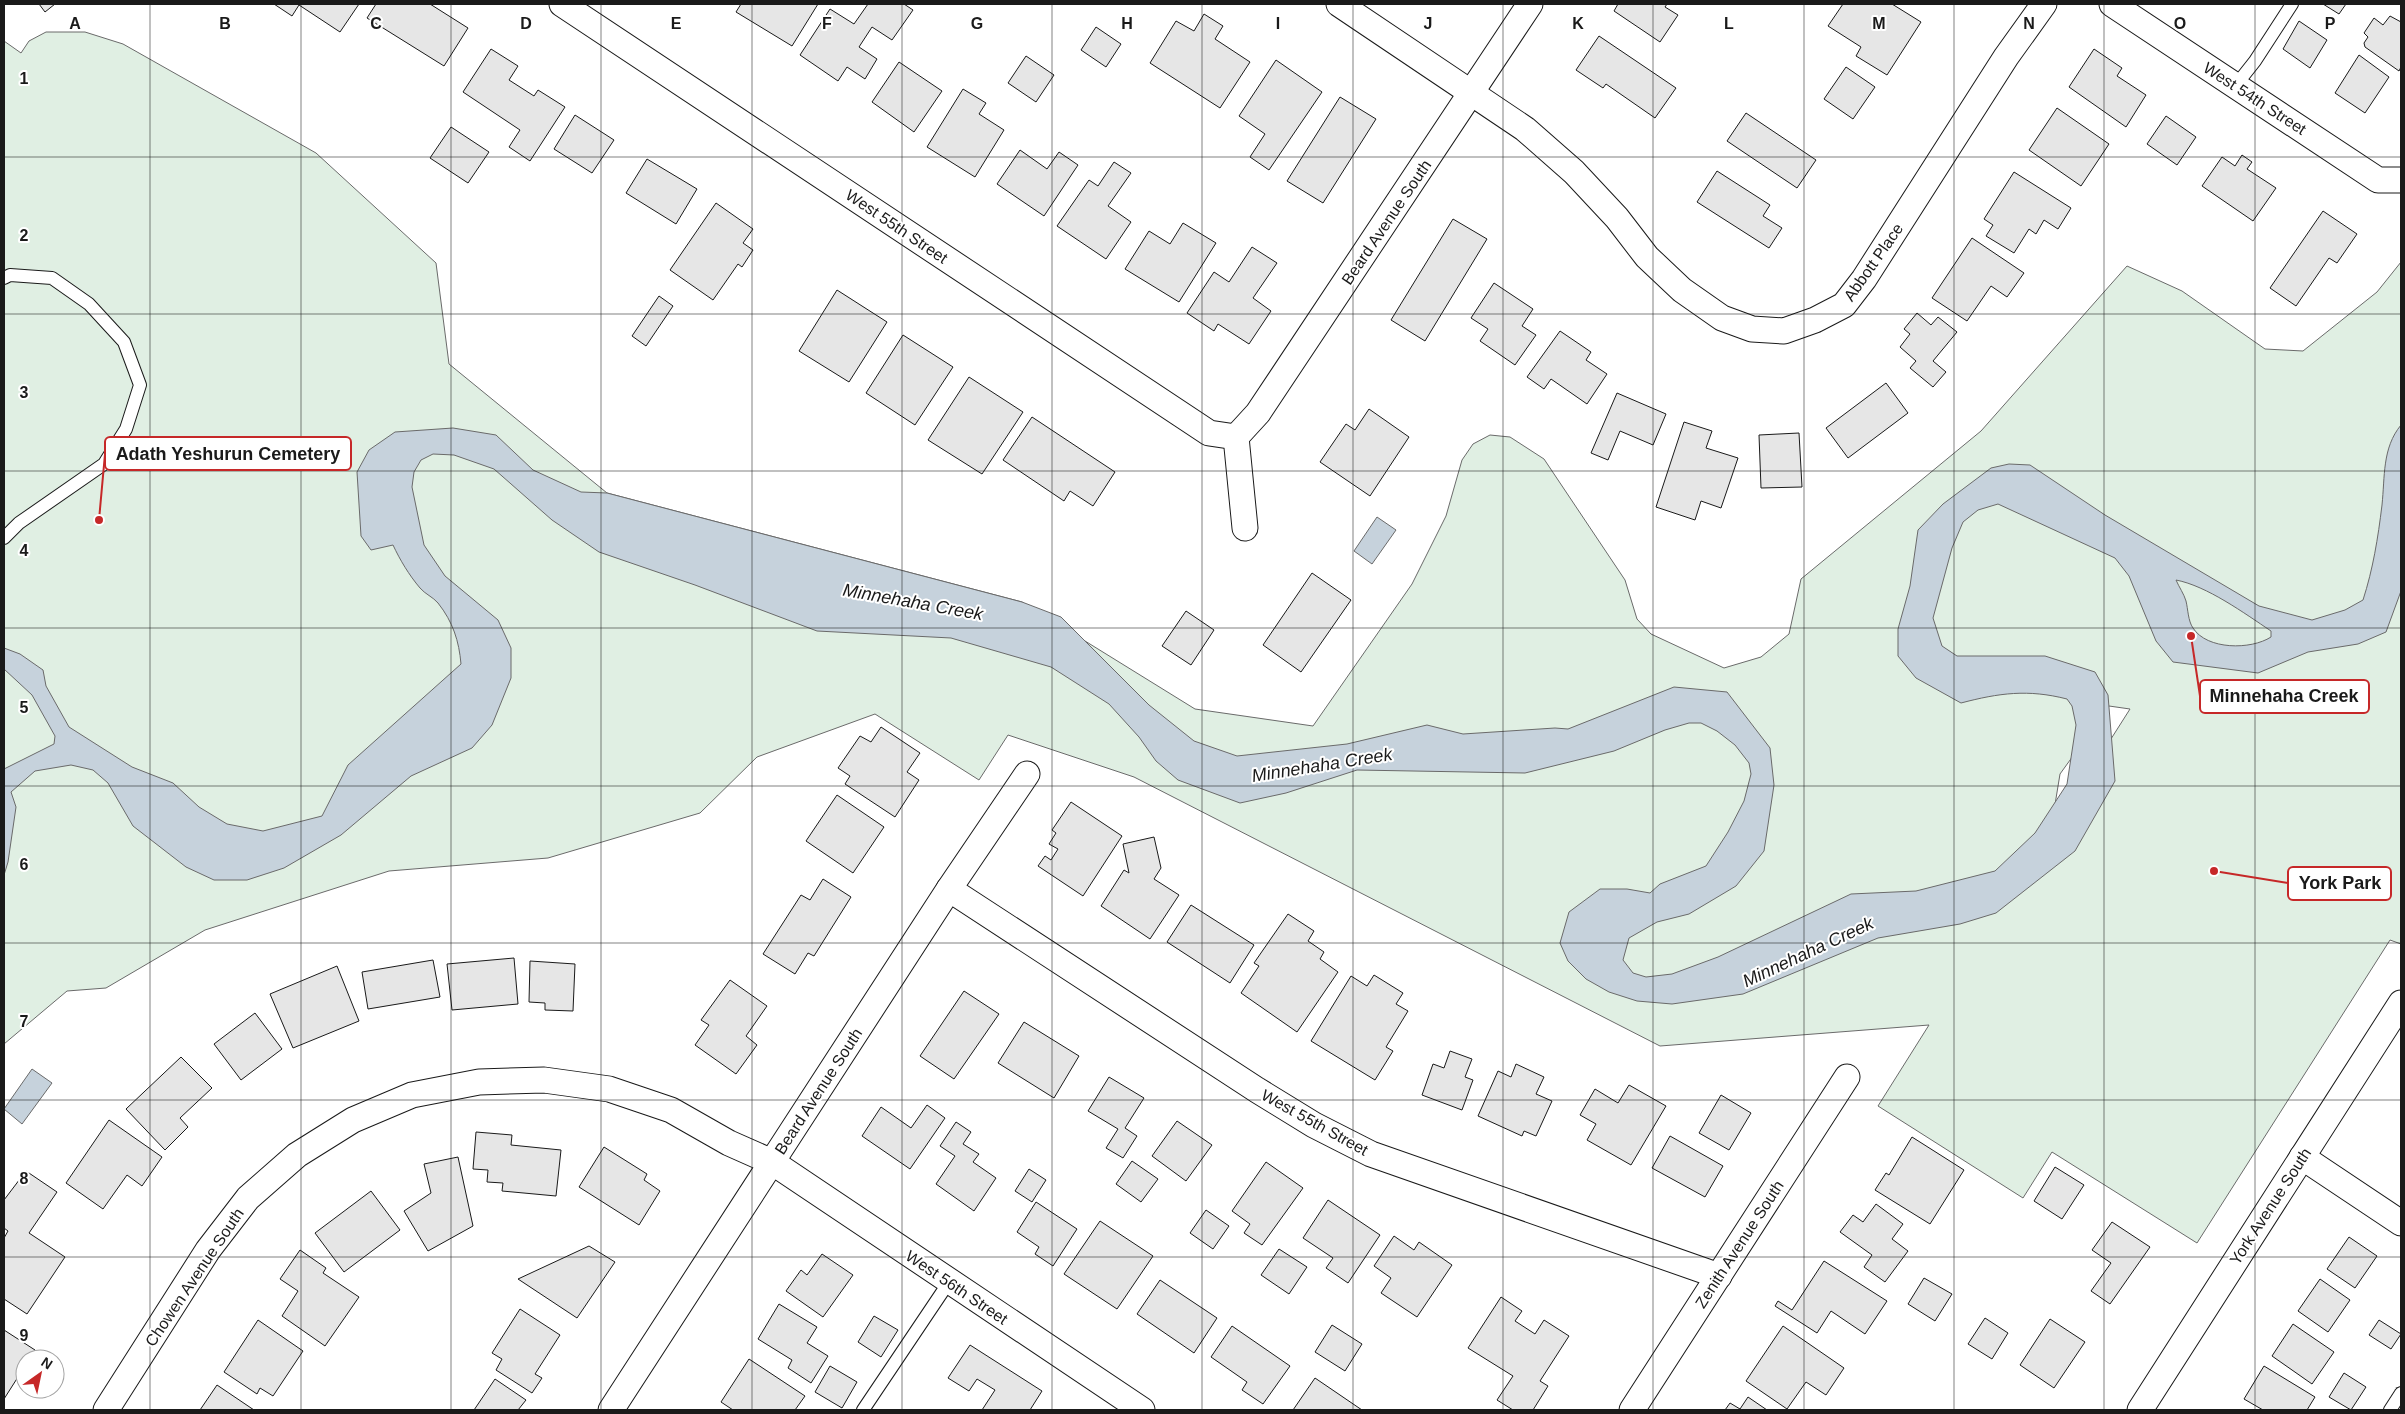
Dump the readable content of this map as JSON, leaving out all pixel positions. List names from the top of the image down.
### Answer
{
  "streets": {
    "street": [
      "West 54th Street",
      "Beard Avenue South",
      "West 55th Street",
      "Abbott Place",
      "York Avenue South",
      "Zenith Avenue South",
      "Chowen Avenue South",
      "West 56th Street"
    ]
  },
  "crossings": [
    ["Beard Avenue South", "West 55th Street"],
    ["Beard Avenue South", "Abbott Place"],
    ["Beard Avenue South", "Chowen Avenue South"],
    ["Beard Avenue South", "West 56th Street"],
    ["West 55th Street", "Zenith Avenue South"],
    ["Chowen Avenue South", "West 56th Street"]
  ],
  "water": ["Minnehaha Creek"],
  "places": ["Adath Yeshurun Cemetery", "Minnehaha Creek", "York Park"],
  "north": "top right",
  "grid": {
    "columns": [
      "A",
      "B",
      "C",
      "D",
      "E",
      "F",
      "G",
      "H",
      "I",
      "J",
      "K",
      "L",
      "M",
      "N",
      "O",
      "P"
    ],
    "rows": [
      "1",
      "2",
      "3",
      "4",
      "5",
      "6",
      "7",
      "8",
      "9"
    ]
  }
}
